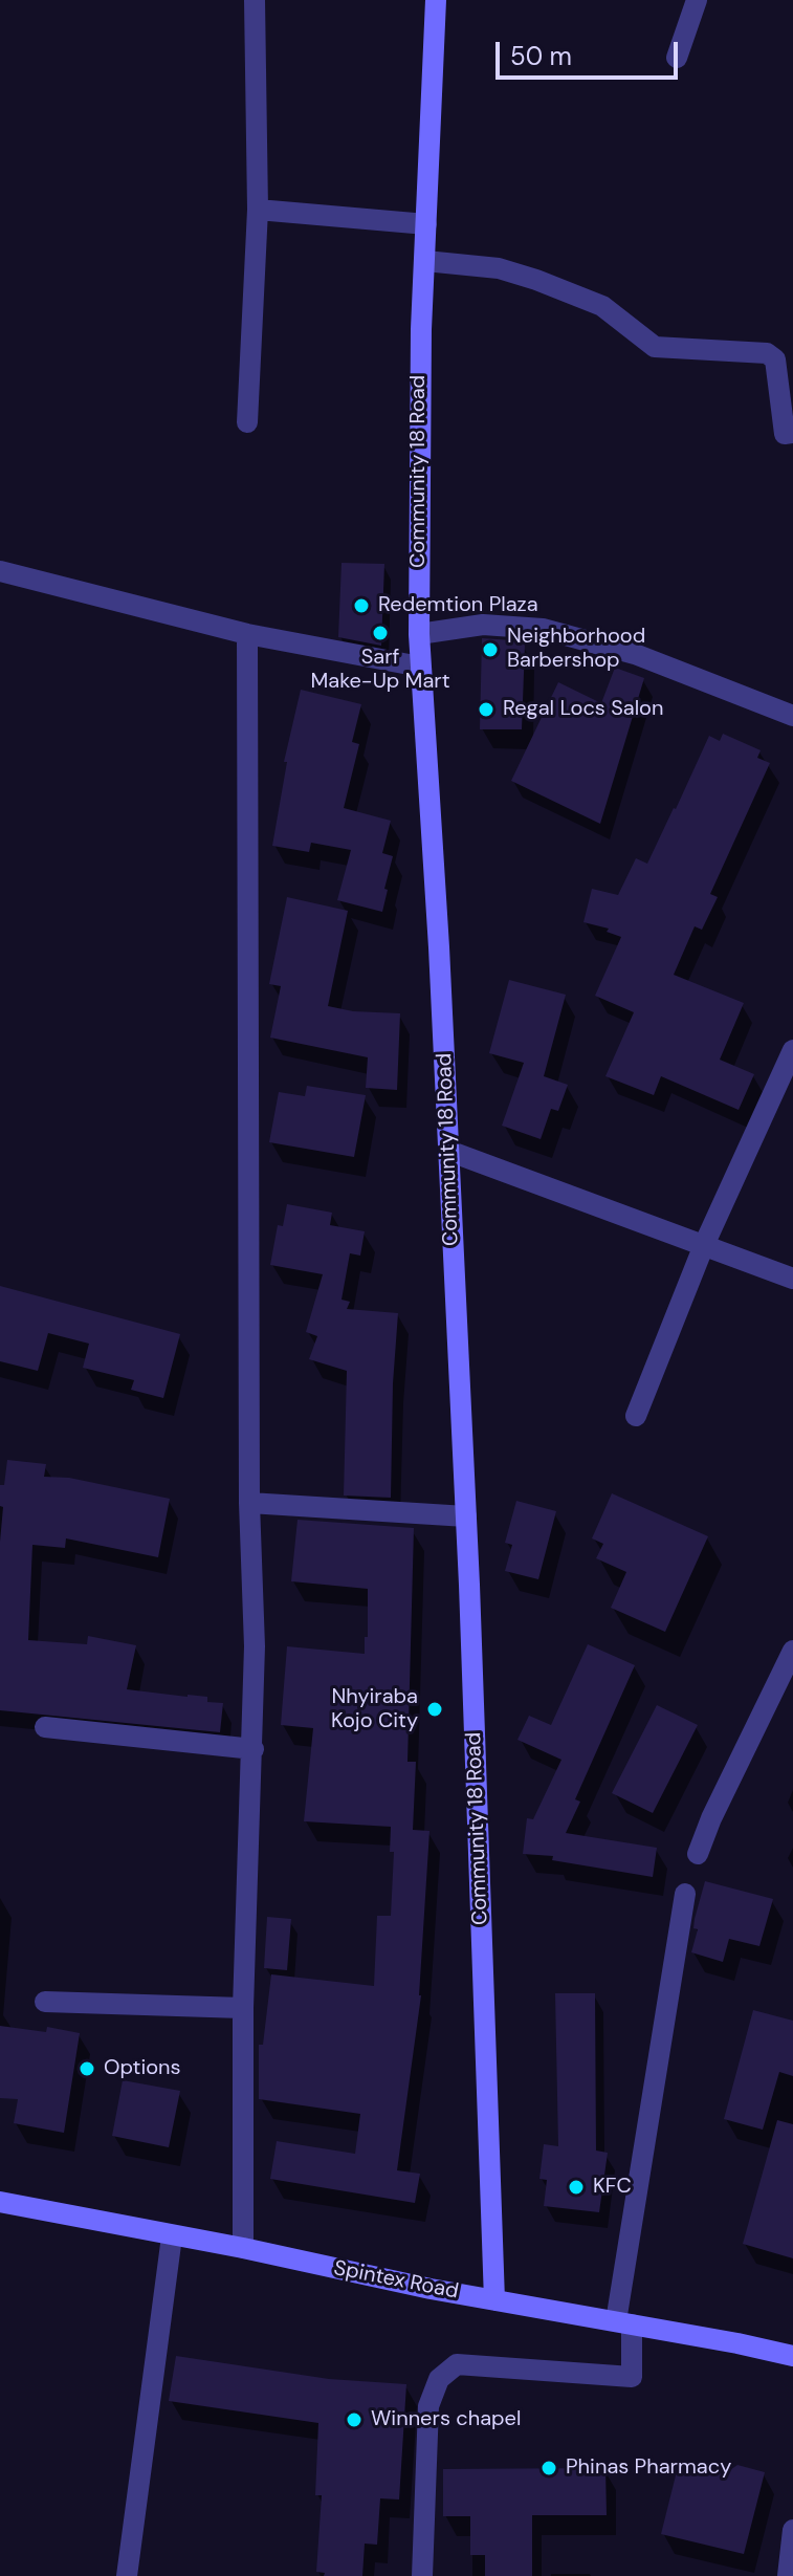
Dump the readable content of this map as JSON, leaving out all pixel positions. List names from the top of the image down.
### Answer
{
  "streets": {
    "main road": ["Community 18 Road", "Spintex Road"]
  },
  "crossings": [
    ["Community 18 Road", "Spintex Road"]
  ],
  "places": [
    "Redemtion Plaza",
    "Sarf Make-Up Mart",
    "Neighborhood Barbershop",
    "Regal Locs Salon",
    "Nhyiraba Kojo City",
    "Options",
    "KFC",
    "Winners chapel",
    "Phinas Pharmacy"
  ],
  "scale_bar": "50 m"
}
